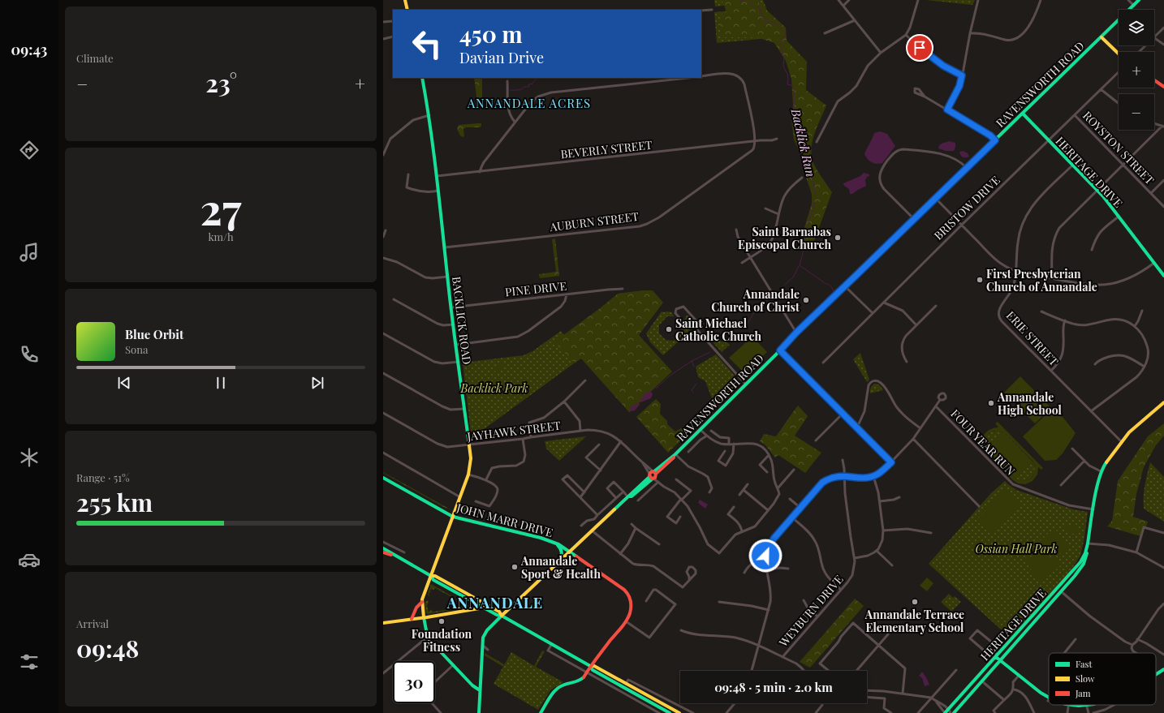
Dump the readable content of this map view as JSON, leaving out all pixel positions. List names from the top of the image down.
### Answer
{
  "streets": {
    "main road": [
      "RAVENSWORTH ROAD",
      "HERITAGE DRIVE",
      "BACKLICK ROAD",
      "JOHN MARR DRIVE"
    ],
    "street": [
      "ROYSTON STREET",
      "BEVERLY STREET",
      "BRISTOW DRIVE",
      "AUBURN STREET",
      "PINE DRIVE",
      "ERIE STREET",
      "JAYHAWK STREET",
      "FOUR YEAR RUN",
      "WEYBURN DRIVE"
    ]
  },
  "crossings": [
    ["RAVENSWORTH ROAD", "HERITAGE DRIVE"],
    ["RAVENSWORTH ROAD", "JAYHAWK STREET"],
    ["RAVENSWORTH ROAD", "JOHN MARR DRIVE"],
    ["ROYSTON STREET", "BRISTOW DRIVE"],
    ["BEVERLY STREET", "AUBURN STREET"],
    ["BEVERLY STREET", "BACKLICK ROAD"],
    ["HERITAGE DRIVE", "BRISTOW DRIVE"],
    ["HERITAGE DRIVE", "ERIE STREET"],
    ["HERITAGE DRIVE", "FOUR YEAR RUN"],
    ["AUBURN STREET", "BACKLICK ROAD"],
    ["PINE DRIVE", "BACKLICK ROAD"],
    ["BACKLICK ROAD", "JAYHAWK STREET"],
    ["BACKLICK ROAD", "JOHN MARR DRIVE"]
  ],
  "districts": ["ANNANDALE ACRES", "ANNANDALE"],
  "water": ["Backlick Run"],
  "parks": ["Backlick Park", "Ossian Hall Park"],
  "places": [
    "Saint Barnabas Episcopal Church",
    "First Presbyterian Church of Annandale",
    "Annandale Church of Christ",
    "Saint Michael Catholic Church",
    "Annandale High School",
    "Annandale Sport & Health",
    "Annandale Terrace Elementary School",
    "Foundation Fitness"
  ],
  "legend": ["Fast", "Slow", "Jam"],
  "page": {
    "tabs": "09:43",
    "tile": [
      "Climate",
      ["27", "km/h"],
      ["Range · 51%", "255 km"],
      ["Arrival", "09:48"]
    ],
    "map_buttons": ["+", "−"],
    "turn": ["450 m", "Davian Drive"],
    "heat": ["−", "23°", "+"],
    "song": ["Blue Orbit", "Sona"],
    "limit": "30",
    "trip": "09:48 · 5 min · 2.0 km"
  }
}
